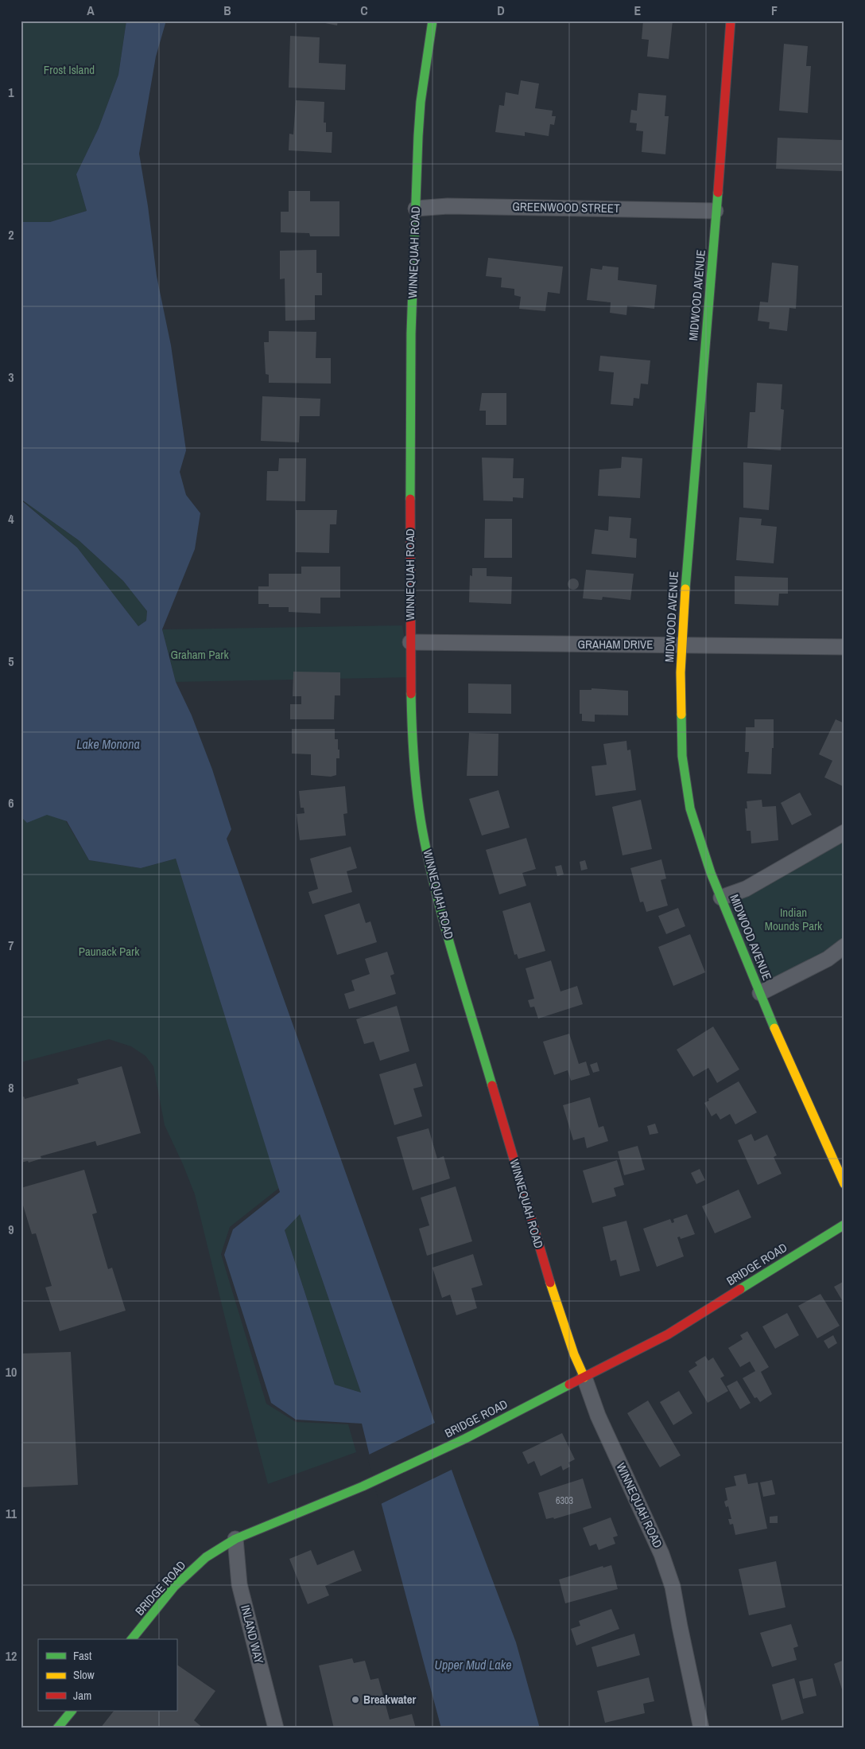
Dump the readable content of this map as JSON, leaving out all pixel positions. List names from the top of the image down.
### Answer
{
  "streets": {
    "street": [
      "GREENWOOD STREET",
      "WINNEQUAH ROAD",
      "MIDWOOD AVENUE",
      "GRAHAM DRIVE",
      "BRIDGE ROAD",
      "INLAND WAY"
    ]
  },
  "crossings": [
    ["GREENWOOD STREET", "WINNEQUAH ROAD"],
    ["GREENWOOD STREET", "MIDWOOD AVENUE"],
    ["WINNEQUAH ROAD", "GRAHAM DRIVE"],
    ["WINNEQUAH ROAD", "BRIDGE ROAD"],
    ["MIDWOOD AVENUE", "GRAHAM DRIVE"],
    ["BRIDGE ROAD", "INLAND WAY"]
  ],
  "water": ["Lake Monona", "Upper Mud Lake"],
  "parks": [
    "Frost Island",
    "Graham Park",
    "Indian Mounds Park",
    "Paunack Park"
  ],
  "places": ["Breakwater"],
  "house_numbers": ["6303"],
  "legend": ["Fast", "Slow", "Jam"],
  "grid": {
    "columns": [
      "A",
      "B",
      "C",
      "D",
      "E",
      "F"
    ],
    "rows": [
      "1",
      "2",
      "3",
      "4",
      "5",
      "6",
      "7",
      "8",
      "9",
      "10",
      "11",
      "12"
    ]
  }
}
